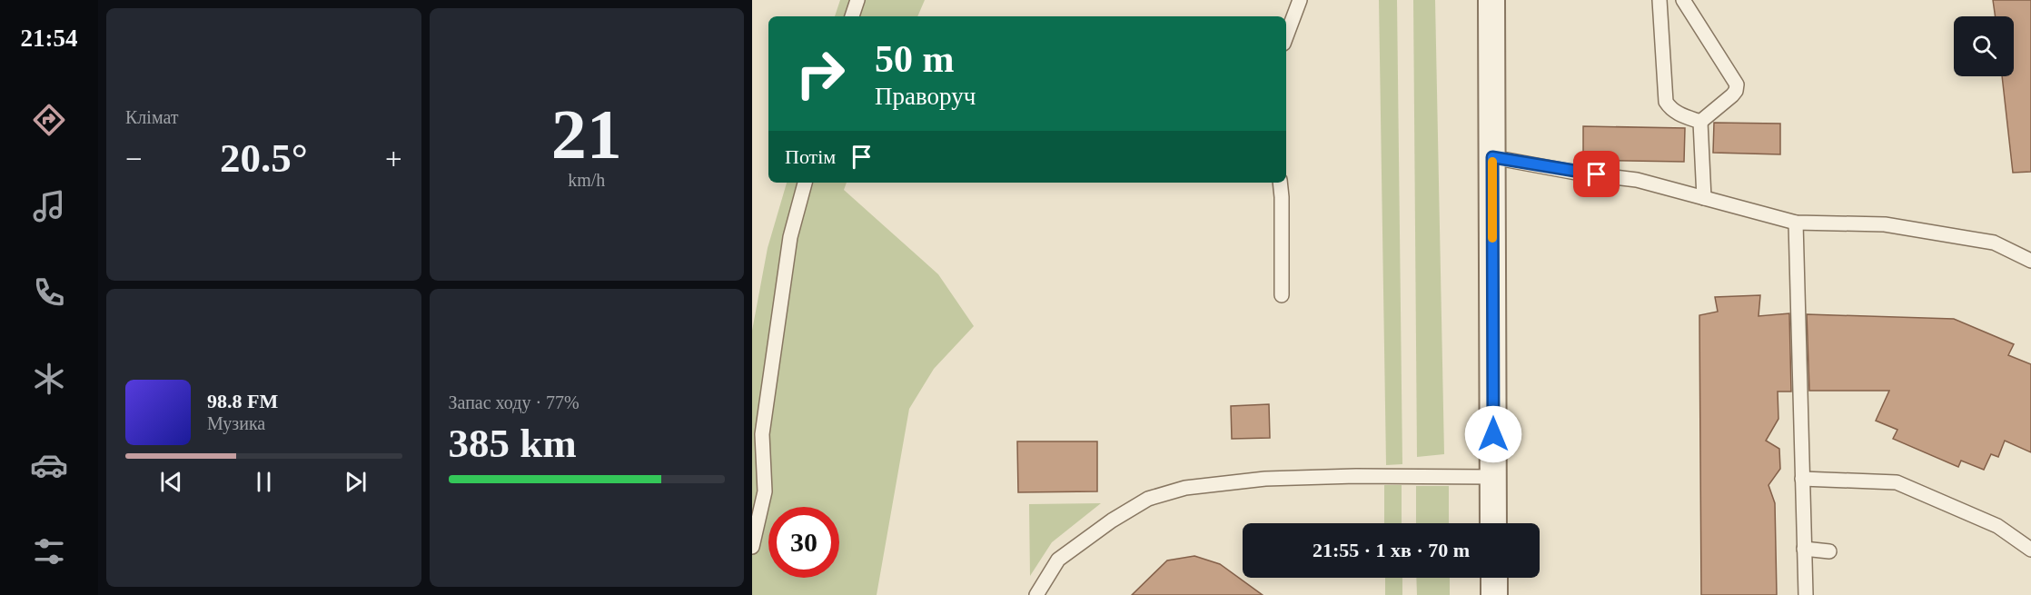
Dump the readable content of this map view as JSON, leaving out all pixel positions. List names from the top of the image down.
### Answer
{
  "page": {
    "tabs": "21:54",
    "tile": [
      "Клімат",
      ["21", "km/h"],
      ["Запас ходу · 77%", "385 km"]
    ],
    "turn": ["50 m", "Праворуч"],
    "then": "Потім",
    "heat": ["−", "20.5°", "+"],
    "song": ["98.8 FM", "Музика"],
    "limit": "30",
    "trip": "21:55 · 1 хв · 70 m"
  }
}
